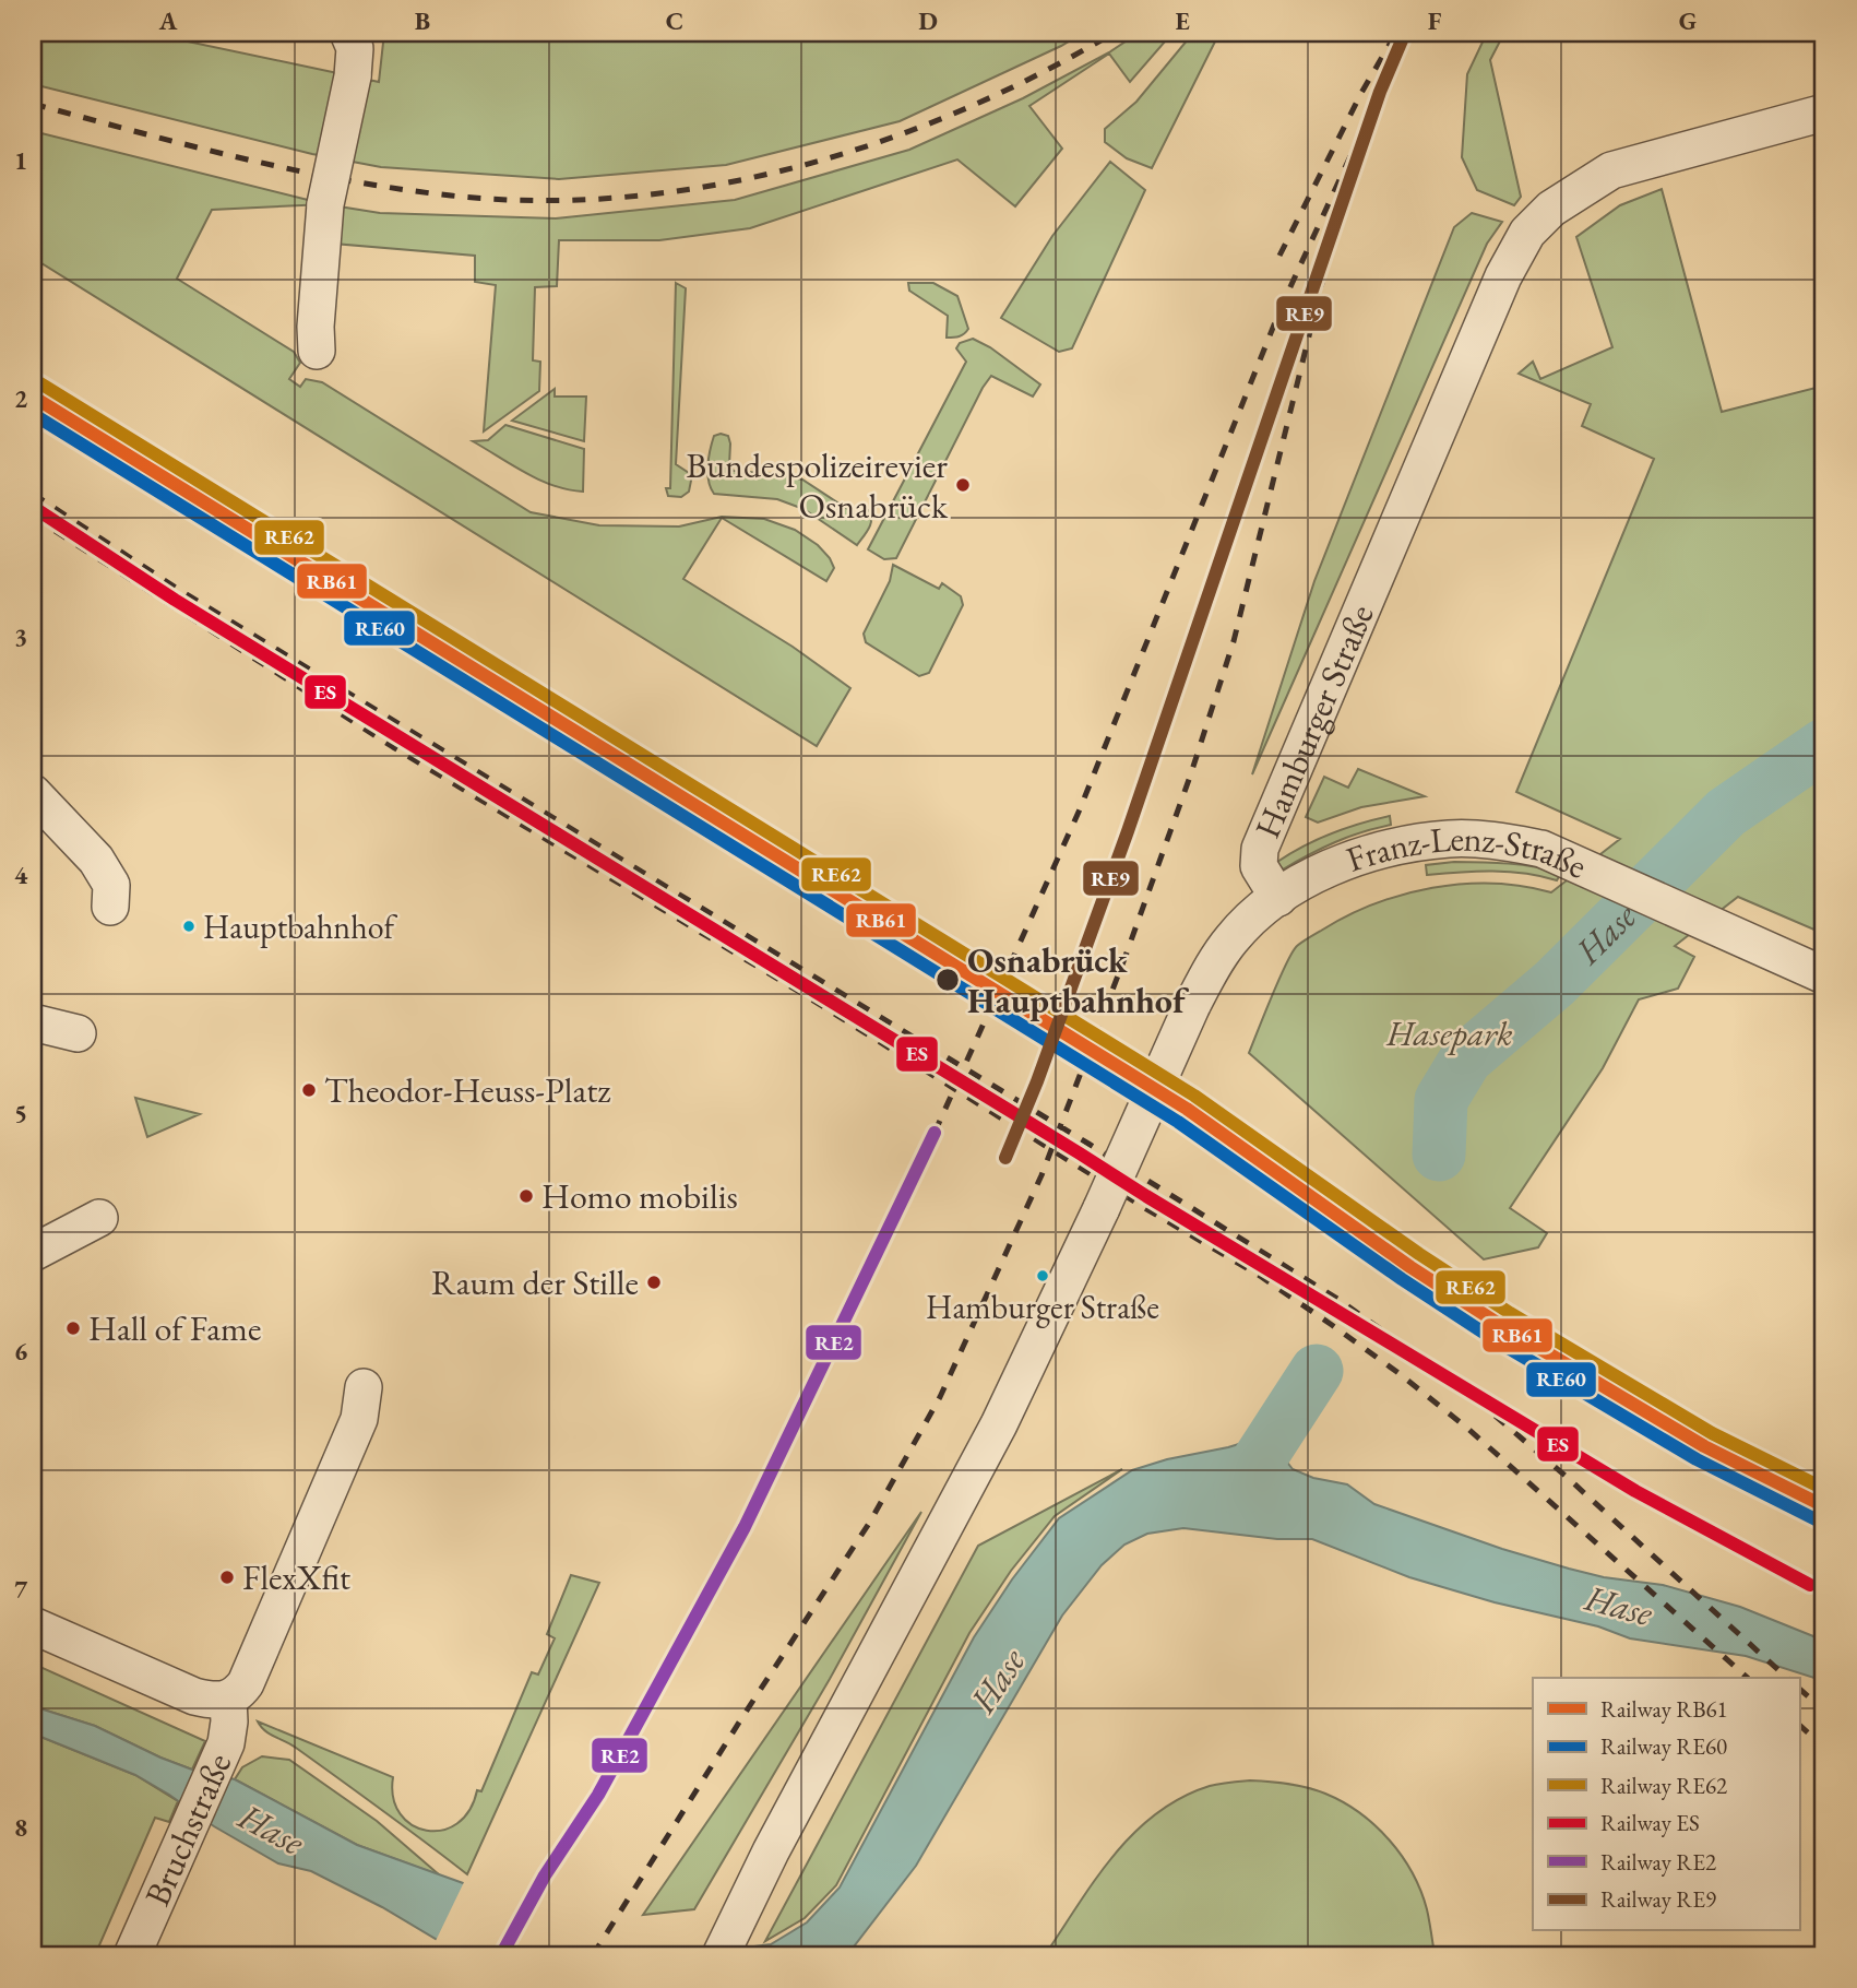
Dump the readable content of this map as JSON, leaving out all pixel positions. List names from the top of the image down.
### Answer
{
  "streets": {
    "street": ["Hamburger Straße", "Franz-Lenz-Straße", "Bruchstraße"]
  },
  "crossings": [
    ["Hamburger Straße", "Franz-Lenz-Straße"]
  ],
  "water": ["Hase"],
  "parks": ["Hasepark"],
  "places": [
    "Bundespolizeirevier Osnabrück",
    "Hauptbahnhof",
    "Osnabrück Hauptbahnhof",
    "Theodor-Heuss-Platz",
    "Homo mobilis",
    "Hamburger Straße",
    "Raum der Stille",
    "Hall of Fame",
    "FlexXfit"
  ],
  "lines": [
    "rail line RE9",
    "rail line RE62",
    "rail line RB61",
    "rail line RE60",
    "rail line ES",
    "rail line RE2"
  ],
  "legend": [
    "Railway RB61",
    "Railway RE60",
    "Railway RE62",
    "Railway ES",
    "Railway RE2",
    "Railway RE9"
  ],
  "grid": {
    "columns": [
      "A",
      "B",
      "C",
      "D",
      "E",
      "F",
      "G"
    ],
    "rows": [
      "1",
      "2",
      "3",
      "4",
      "5",
      "6",
      "7",
      "8"
    ]
  }
}
